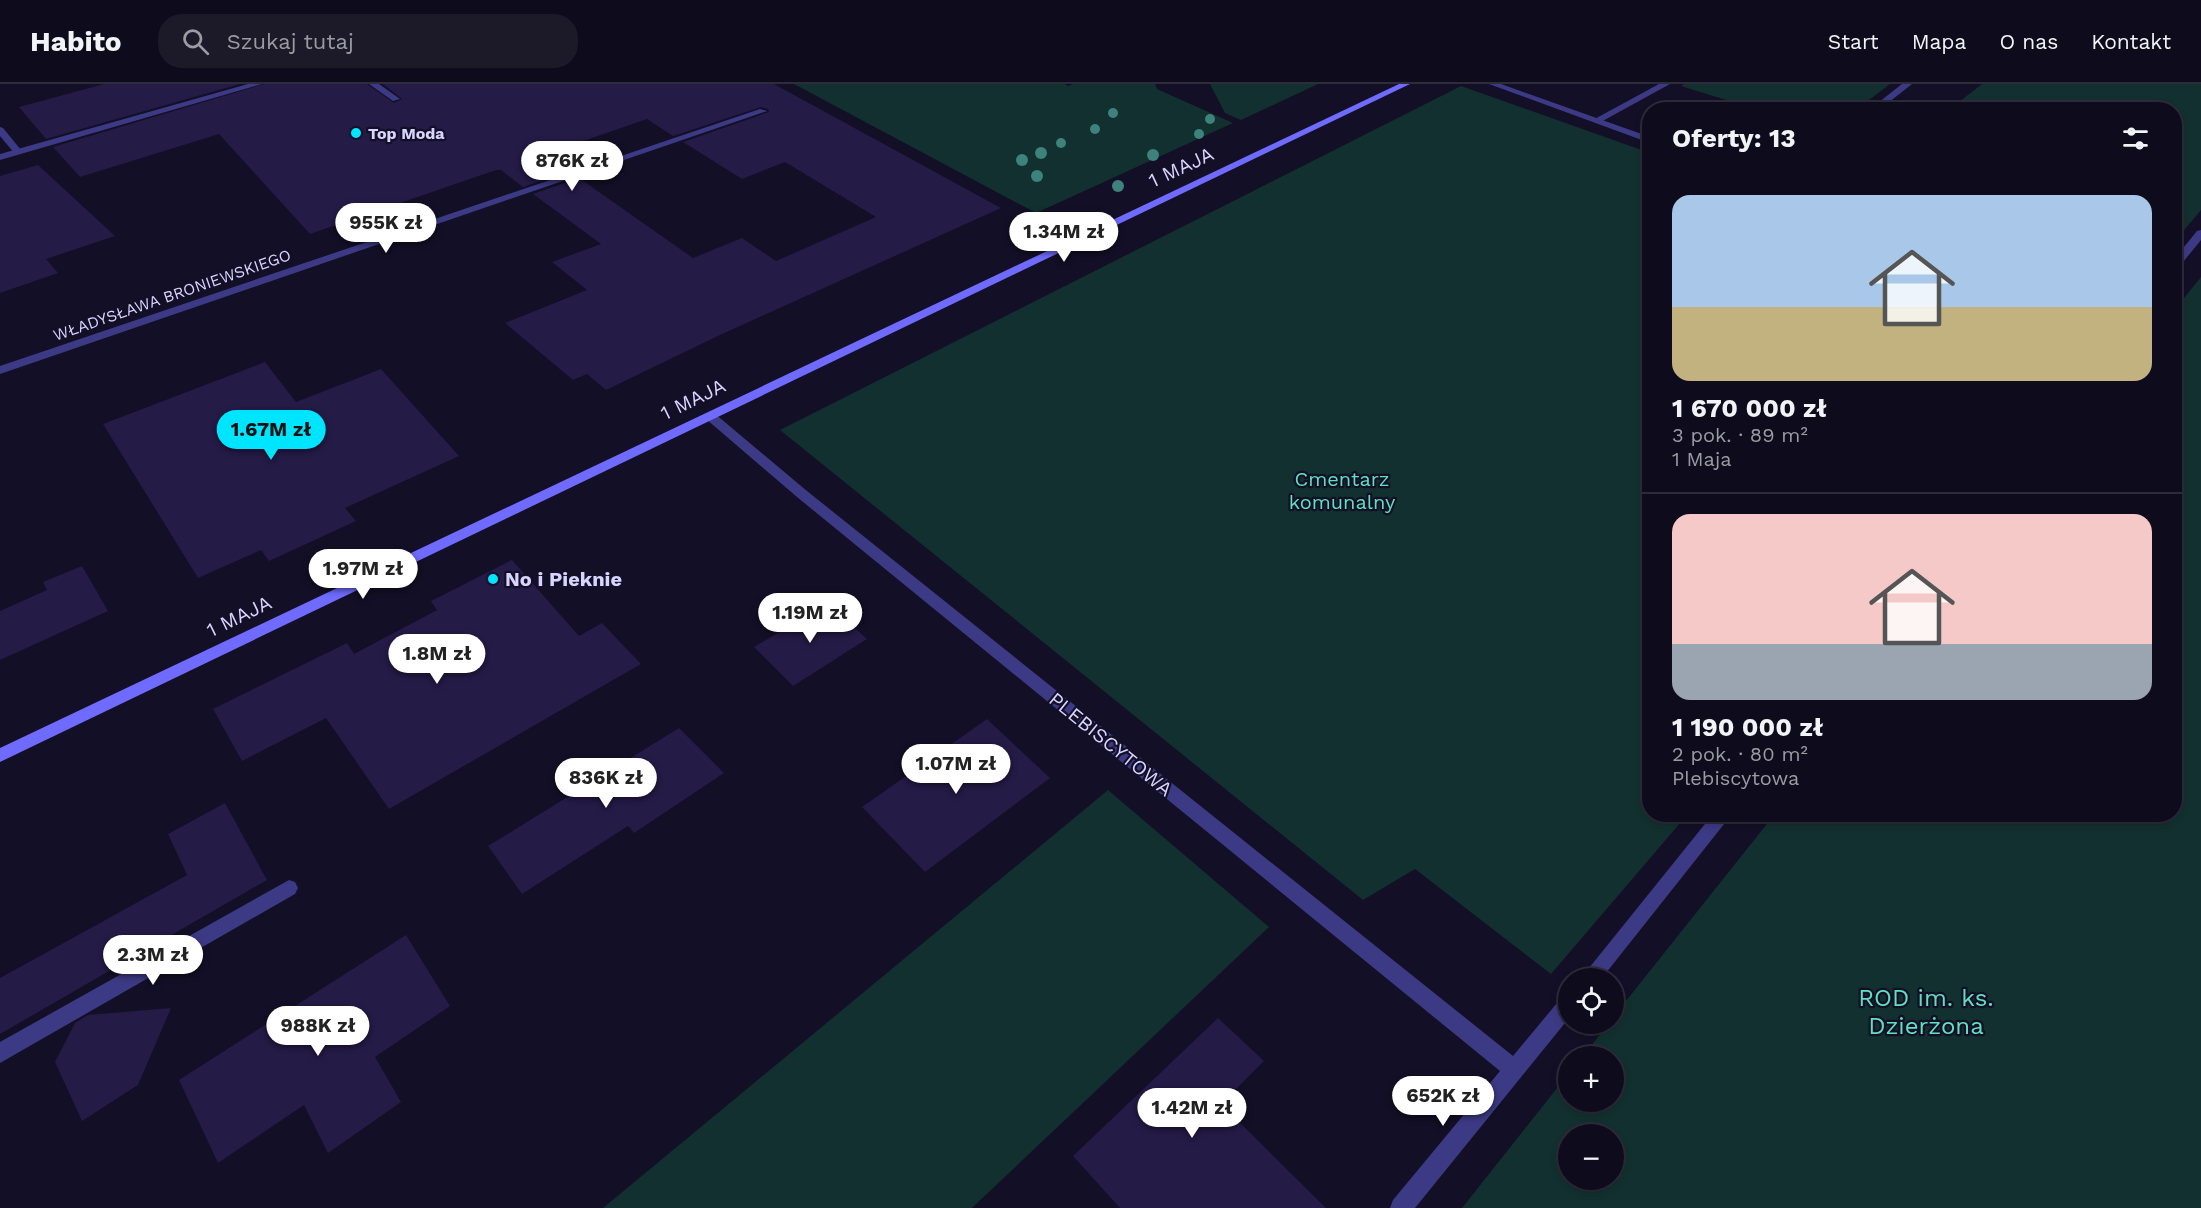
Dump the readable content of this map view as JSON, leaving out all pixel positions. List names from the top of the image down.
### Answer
{
  "streets": {
    "street": ["1 MAJA", "WŁADYSŁAWA BRONIEWSKIEGO", "PLEBISCYTOWA"]
  },
  "crossings": [
    ["1 MAJA", "PLEBISCYTOWA"]
  ],
  "parks": ["Cmentarz komunalny", "ROD im. ks. Dzierżona"],
  "places": ["Top Moda", "No i Pieknie"],
  "page": {
    "header": "Habito",
    "search": "Szukaj tutaj",
    "nav": [
      "Start",
      "Mapa",
      "O nas",
      "Kontakt"
    ],
    "heading": "Oferty: 13",
    "price": [
      "876K zł",
      "955K zł",
      "1.34M zł",
      "1.67M zł",
      "1.97M zł",
      "1.19M zł",
      "1.8M zł",
      "1.07M zł",
      "836K zł",
      "2.3M zł",
      "988K zł",
      "652K zł",
      "1.42M zł"
    ],
    "list": [
      {
        "name": "1 670 000 zł",
        "note": "3 pok. · 89 m² · 1 Maja"
      },
      {
        "name": "1 190 000 zł",
        "note": "2 pok. · 80 m² · Plebiscytowa"
      }
    ],
    "map_buttons": ["+", "−"]
  }
}
